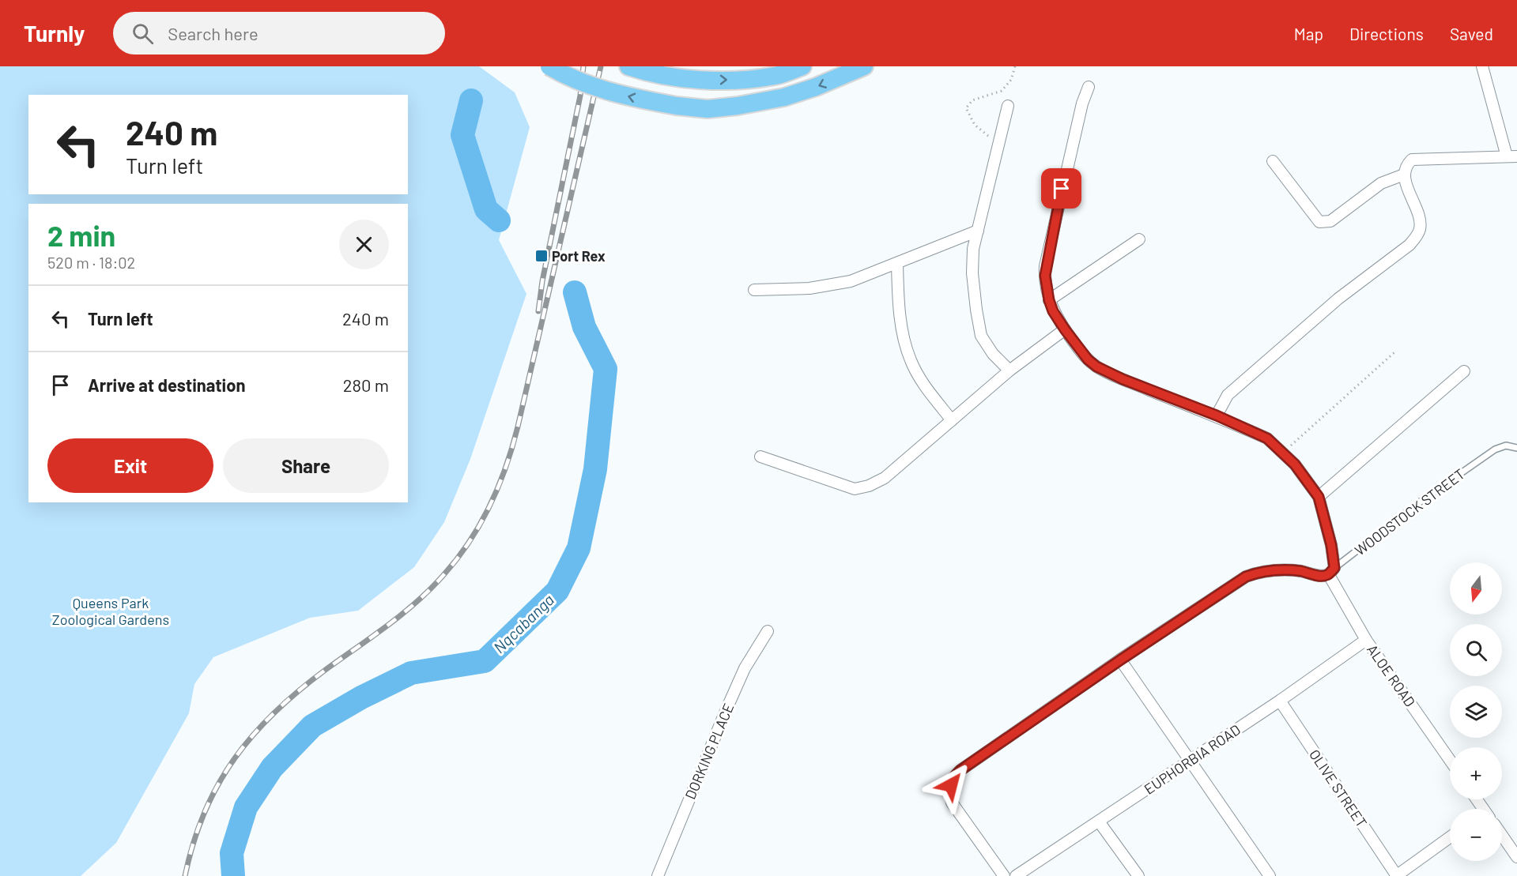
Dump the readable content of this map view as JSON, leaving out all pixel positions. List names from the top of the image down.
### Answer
{
  "streets": {
    "street": [
      "ALOE ROAD",
      "DORKING PLACE",
      "EUPHORBIA ROAD",
      "OLIVE STREET"
    ],
    "lane": ["WOODSTOCK STREET"]
  },
  "crossings": [
    ["WOODSTOCK STREET", "ALOE ROAD"],
    ["ALOE ROAD", "EUPHORBIA ROAD"],
    ["EUPHORBIA ROAD", "OLIVE STREET"]
  ],
  "water": ["Nqcabanga"],
  "parks": ["Queens Park Zoological Gardens"],
  "places": {
    "transit": ["Port Rex"]
  },
  "north": "bottom",
  "page": {
    "header": "Turnly",
    "search": "Search here",
    "nav": ["Map", "Directions", "Saved"],
    "turn": ["240 m", "Turn left"],
    "heading": ["2 min", "520 m · 18:02"],
    "list": [
      {
        "name": "Turn left",
        "value": "240 m"
      },
      {
        "name": "Arrive at destination",
        "value": "280 m"
      }
    ],
    "buttons": ["Exit", "Share"],
    "map_buttons": ["+", "−"]
  }
}
